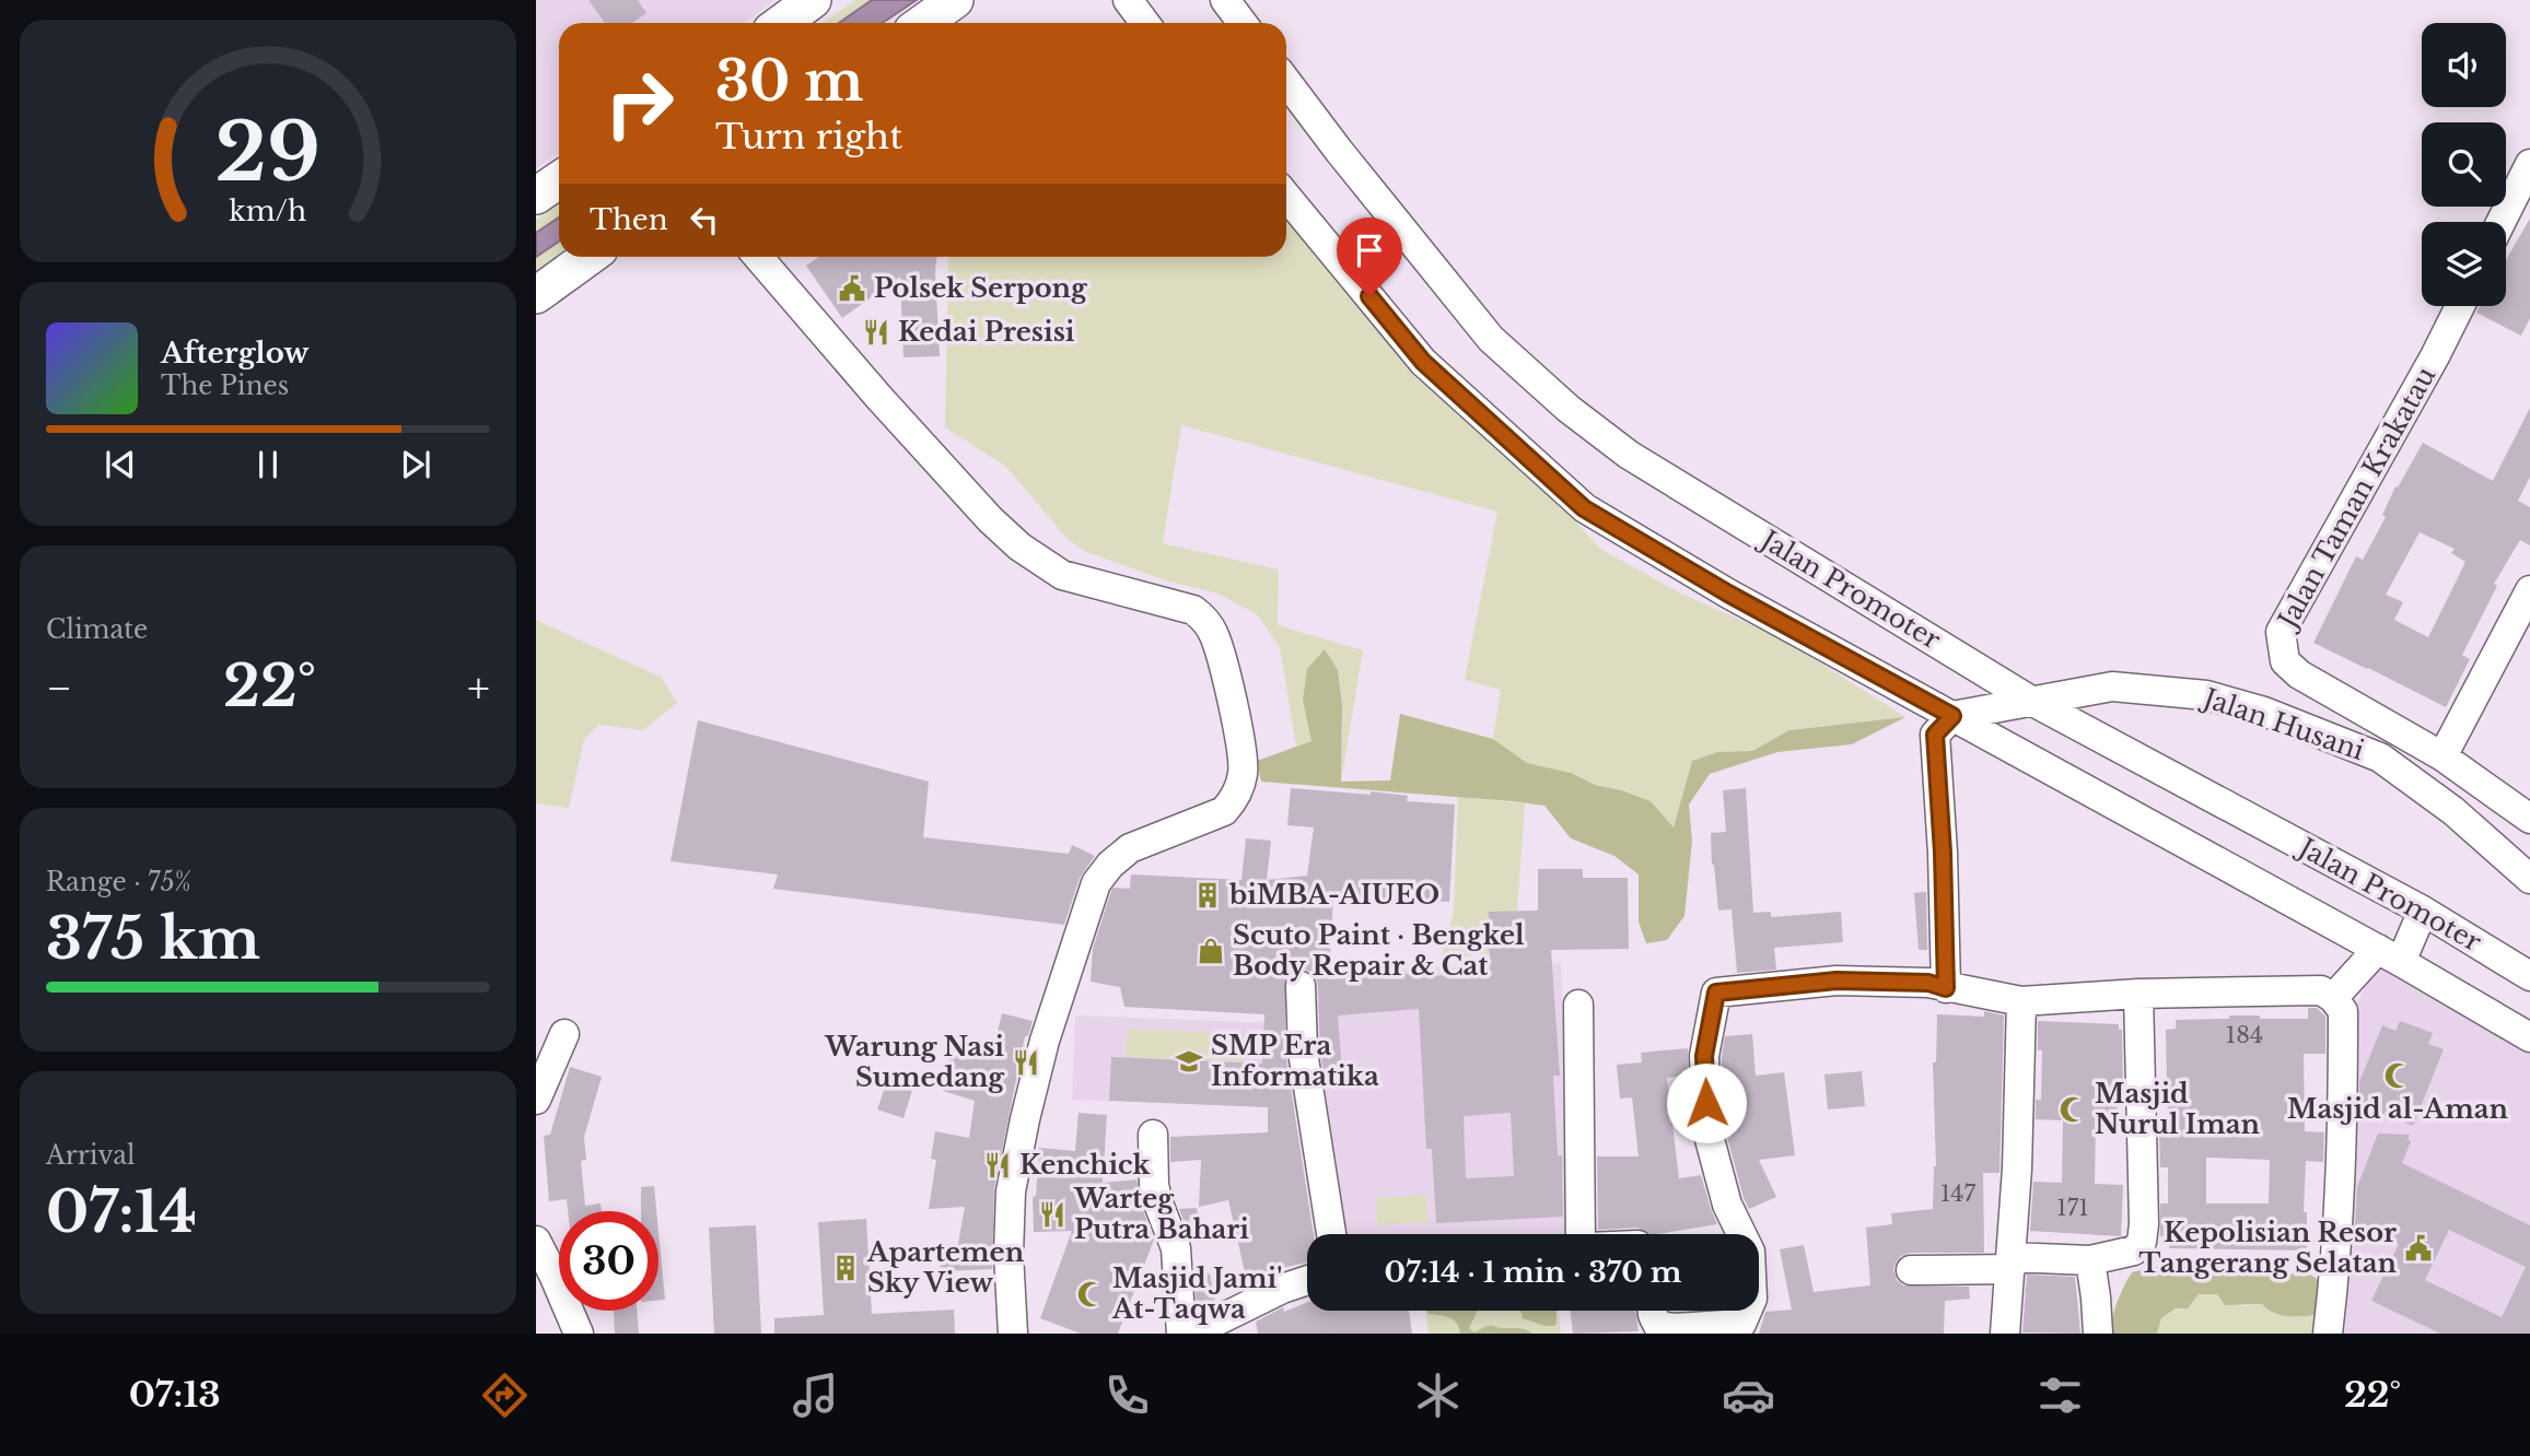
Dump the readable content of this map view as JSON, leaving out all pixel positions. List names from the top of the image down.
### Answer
{
  "streets": {
    "street": ["Jalan Taman Krakatau", "Jalan Promoter", "Jalan Husani"]
  },
  "crossings": [
    ["Jalan Promoter", "Jalan Husani"]
  ],
  "places": {
    "public building": ["Polsek Serpong", "Kepolisian Resor Tangerang Selatan"],
    "restaurant": [
      "Kedai Presisi",
      "Warung Nasi Sumedang",
      "Kenchick",
      "Warteg Putra Bahari"
    ],
    "building": ["biMBA-AIUEO", "Apartemen Sky View"],
    "shop": ["Scuto Paint · Bengkel Body Repair & Cat"],
    "school or university": ["SMP Era Informatika"],
    "mosque": ["Masjid al-Aman", "Masjid Nurul Iman", "Masjid Jami' At-Taqwa"]
  },
  "house_numbers": ["184", "147", "171"],
  "page": {
    "turn": ["30 m", "Turn right"],
    "then": "Then",
    "song": ["Afterglow", "The Pines"],
    "tile": [
      "Climate",
      ["Range · 75%", "375 km"],
      ["Arrival", "07:14"]
    ],
    "heat": ["−", "22°", "+"],
    "limit": "30",
    "trip": "07:14 · 1 min · 370 m",
    "tabs": ["07:13", "22°"],
    "gauge": ["29", "km/h"]
  }
}
